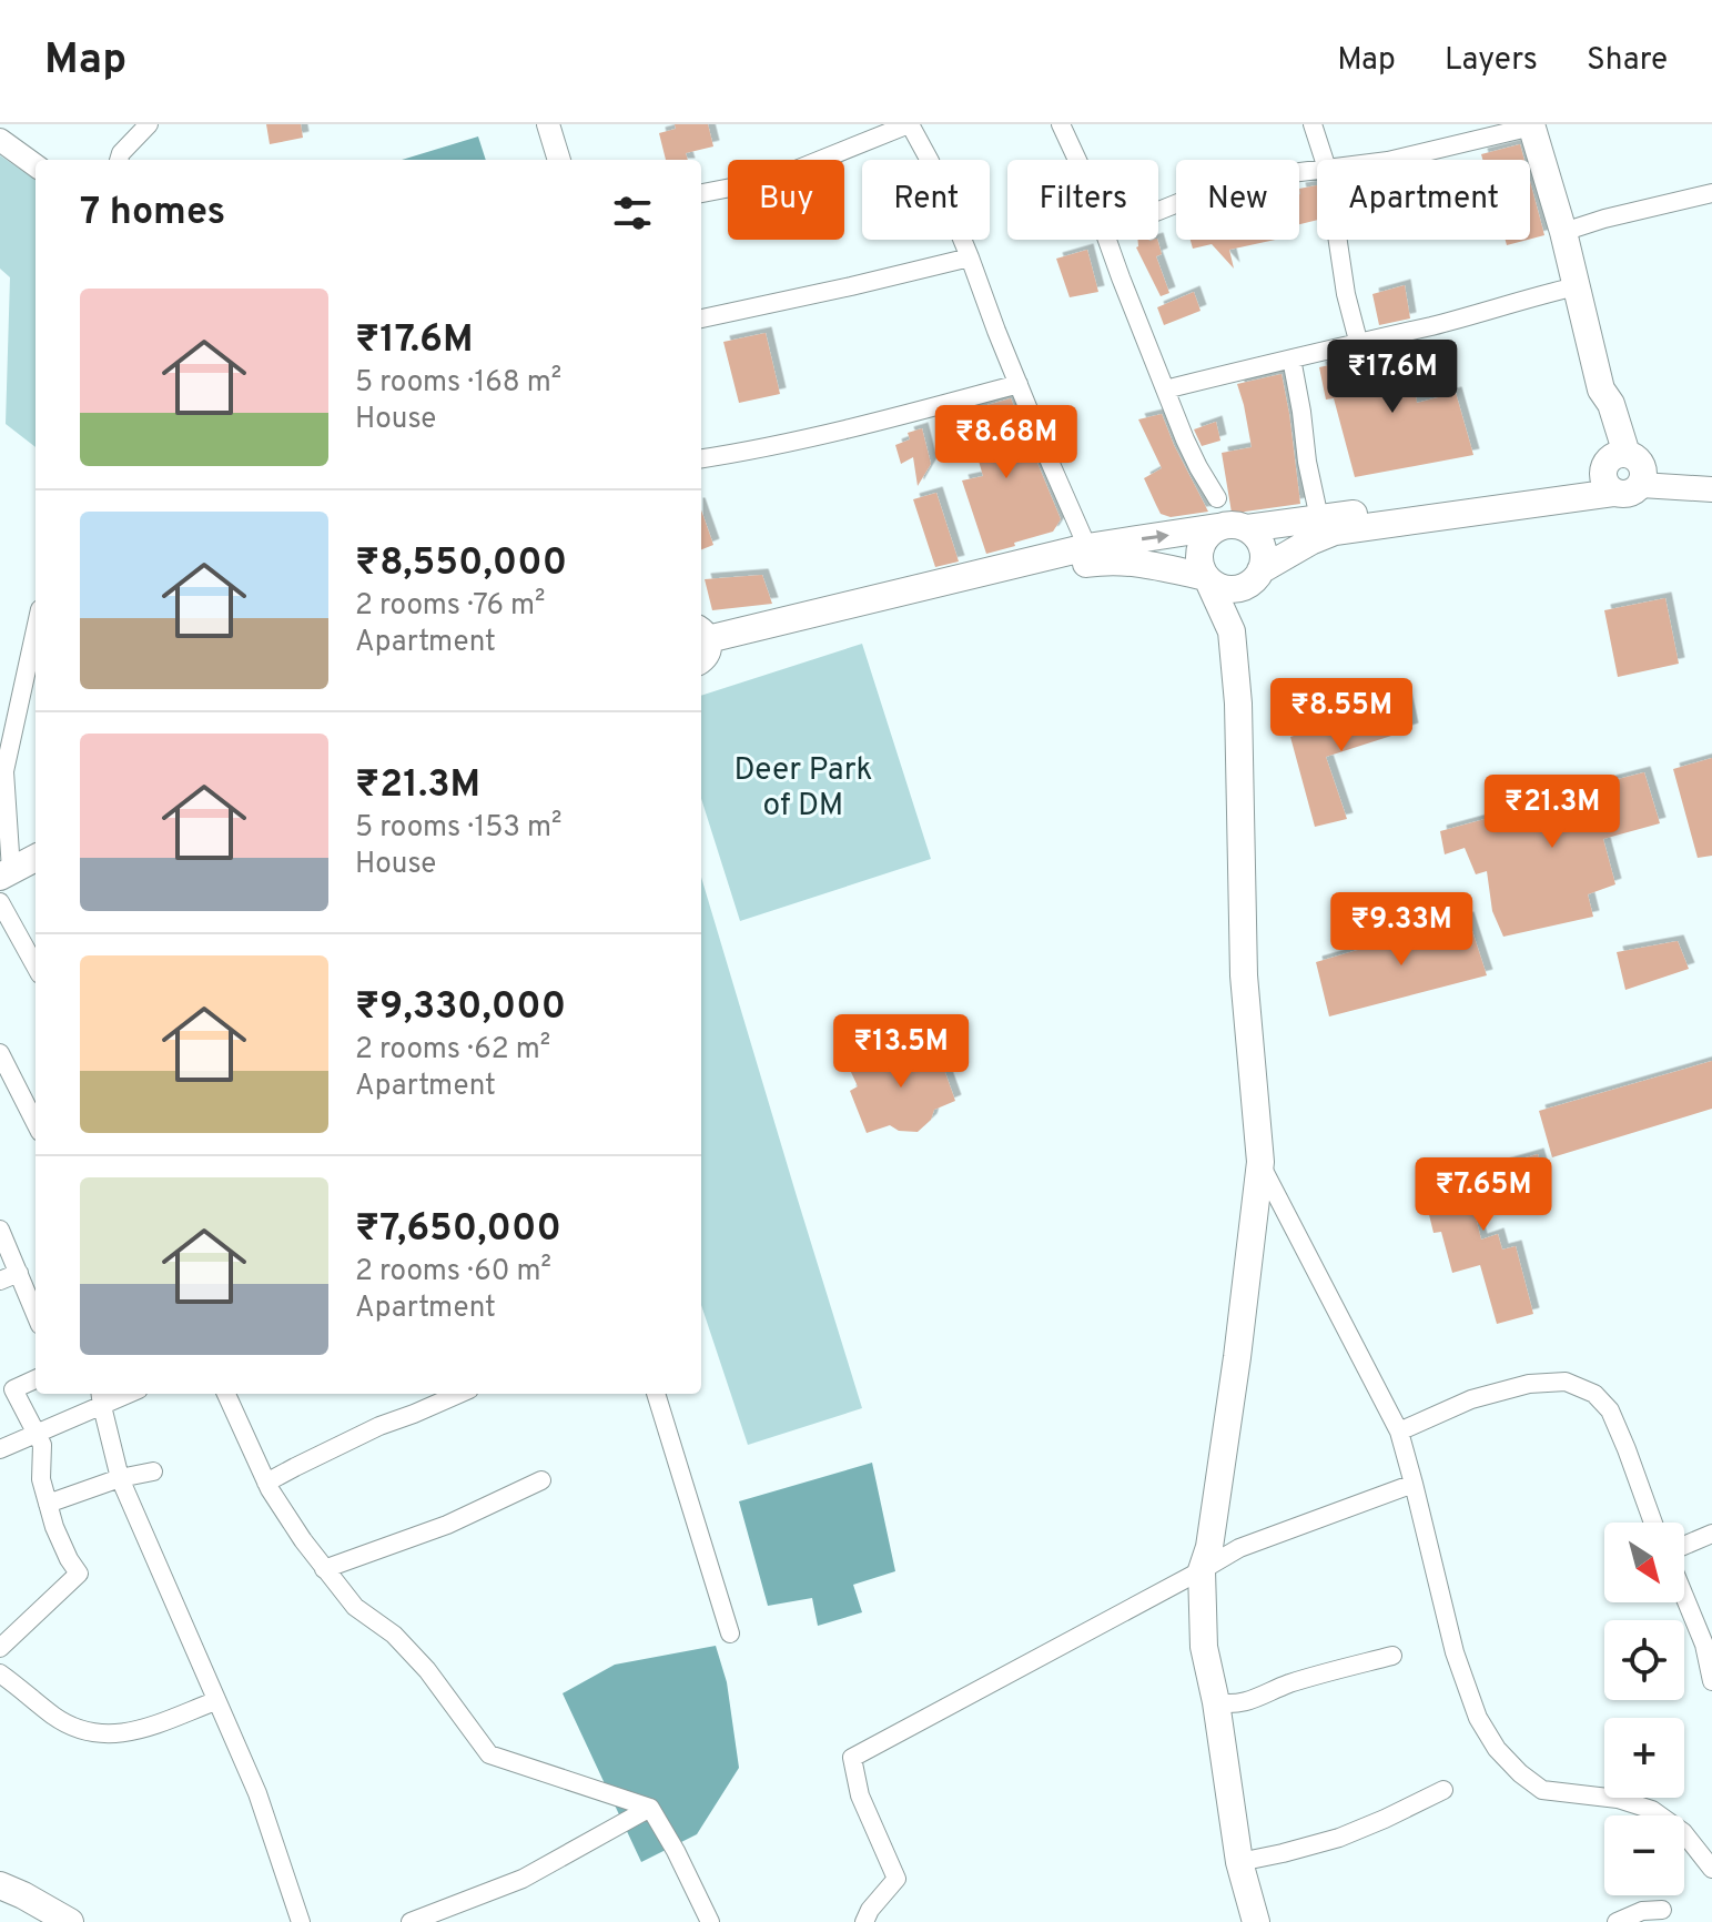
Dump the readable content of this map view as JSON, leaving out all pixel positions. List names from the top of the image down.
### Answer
{
  "parks": ["Deer Park of DM"],
  "north": "bottom right",
  "page": {
    "header": "Map",
    "nav": ["Map", "Layers", "Share"],
    "chip": [
      "Buy",
      "Rent",
      "Filters",
      "New",
      "Apartment"
    ],
    "heading": "7 homes",
    "list": [
      {
        "name": "₹17.6M",
        "note": "5 rooms · 168 m² · House"
      },
      {
        "name": "₹8,550,000",
        "note": "2 rooms · 76 m² · Apartment"
      },
      {
        "name": "₹21.3M",
        "note": "5 rooms · 153 m² · House"
      },
      {
        "name": "₹9,330,000",
        "note": "2 rooms · 62 m² · Apartment"
      },
      {
        "name": "₹7,650,000",
        "note": "2 rooms · 60 m² · Apartment"
      }
    ],
    "price": [
      "₹17.6M",
      "₹8.68M",
      "₹8.55M",
      "₹21.3M",
      "₹9.33M",
      "₹13.5M",
      "₹7.65M"
    ],
    "map_buttons": ["+", "−"]
  }
}
